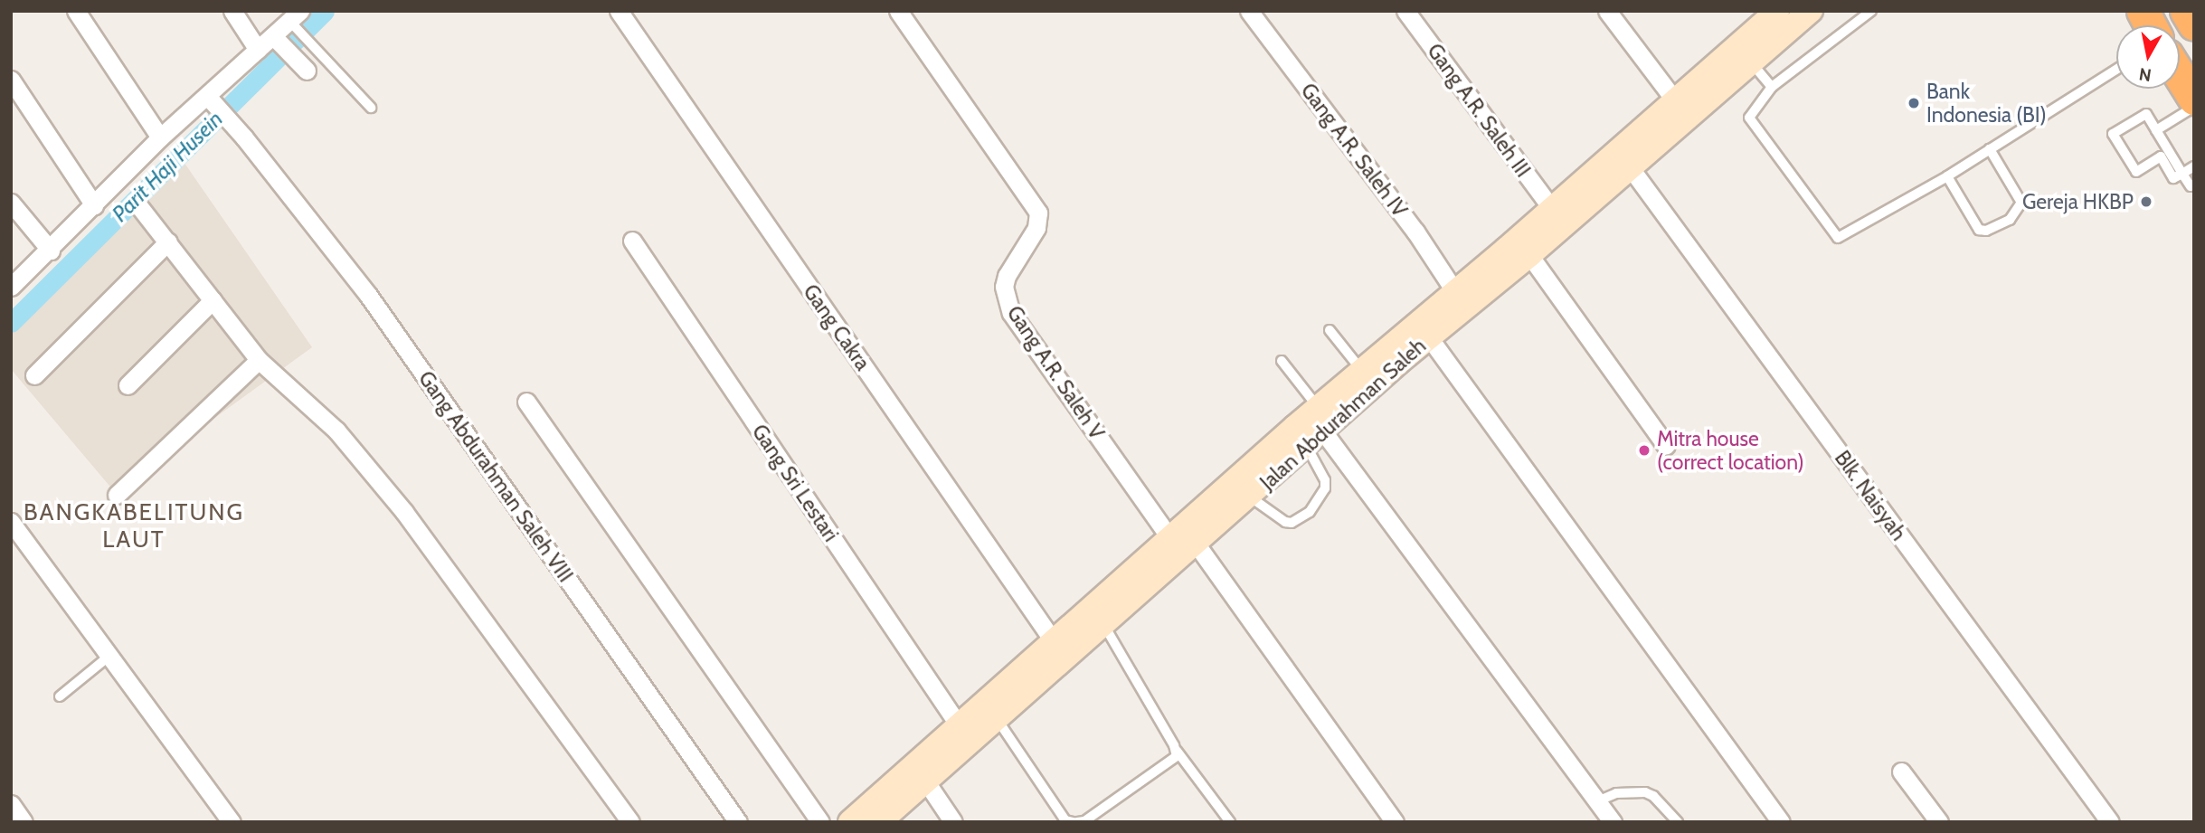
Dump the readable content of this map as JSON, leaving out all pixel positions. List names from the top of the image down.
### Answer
{
  "streets": {
    "street": [
      "Gang A.R. Saleh III",
      "Gang A.R. Saleh IV",
      "Gang Cakra",
      "Gang A.R. Saleh V",
      "Jalan Abdurahman Saleh",
      "Gang Abdurahman Saleh VIII",
      "Gang Sri Lestari",
      "Blk. Naisyah"
    ]
  },
  "crossings": [
    ["Gang A.R. Saleh III", "Jalan Abdurahman Saleh"],
    ["Gang A.R. Saleh IV", "Jalan Abdurahman Saleh"],
    ["Gang Cakra", "Jalan Abdurahman Saleh"],
    ["Gang A.R. Saleh V", "Jalan Abdurahman Saleh"],
    ["Jalan Abdurahman Saleh", "Gang Sri Lestari"],
    ["Jalan Abdurahman Saleh", "Blk. Naisyah"]
  ],
  "districts": ["BANGKABELITUNG LAUT"],
  "water": ["Parit Haji Husein"],
  "places": ["Bank Indonesia (BI)", "Gereja HKBP", "Mitra house (correct location)"],
  "north": "bottom"
}
